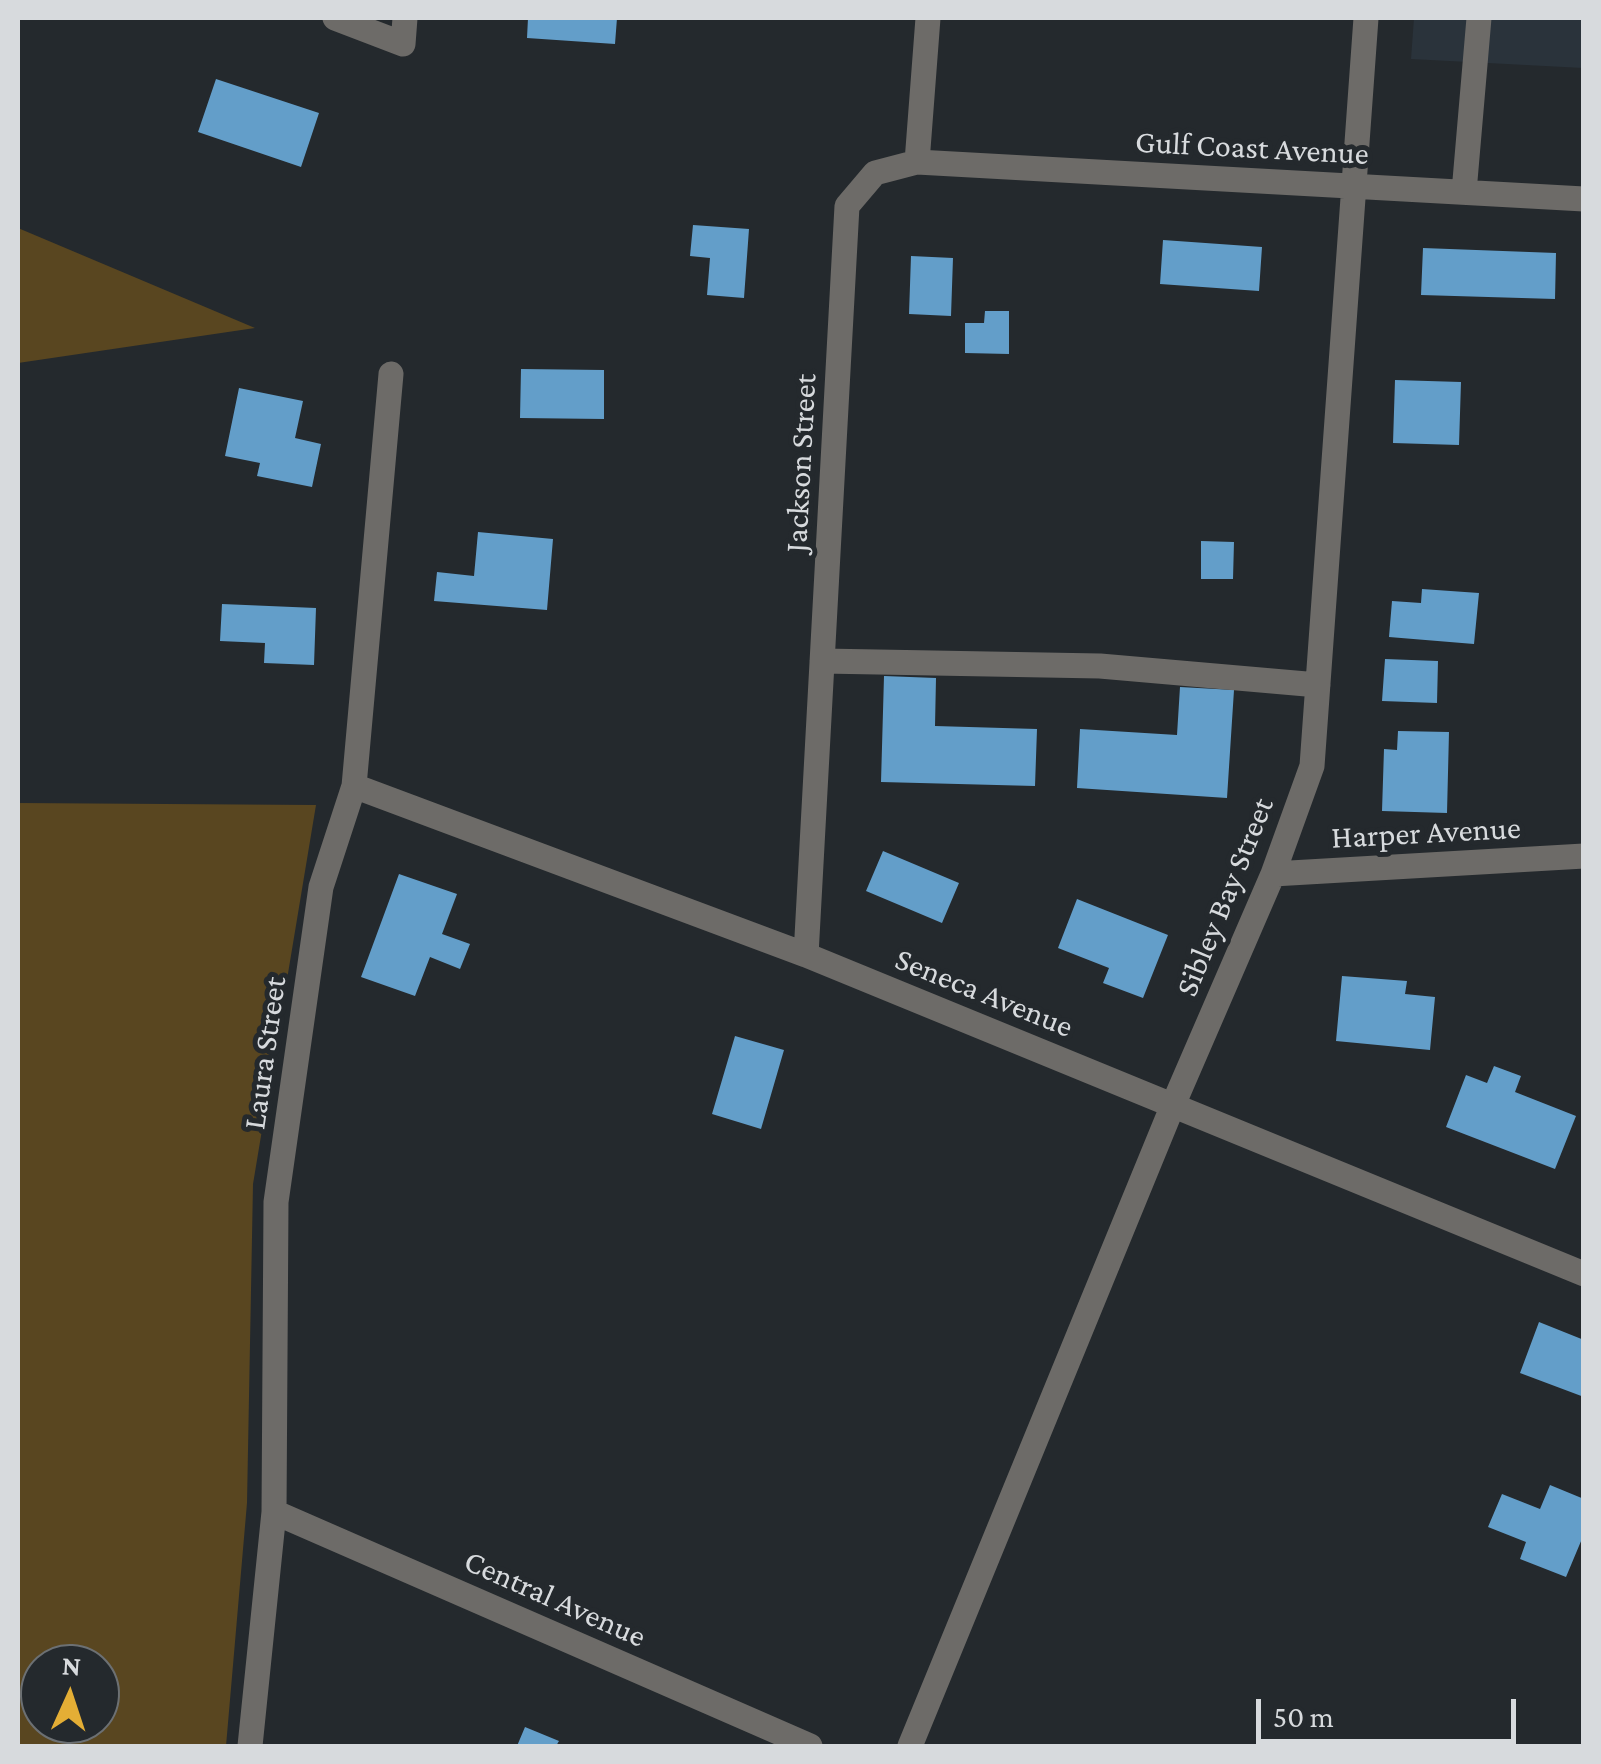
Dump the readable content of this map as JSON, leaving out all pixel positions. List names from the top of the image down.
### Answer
{
  "streets": {
    "street": [
      "Gulf Coast Avenue",
      "Jackson Street",
      "Harper Avenue",
      "Sibley Bay Street",
      "Seneca Avenue",
      "Laura Street",
      "Central Avenue"
    ]
  },
  "crossings": [
    ["Gulf Coast Avenue", "Jackson Street"],
    ["Gulf Coast Avenue", "Sibley Bay Street"],
    ["Jackson Street", "Seneca Avenue"],
    ["Harper Avenue", "Sibley Bay Street"],
    ["Sibley Bay Street", "Seneca Avenue"],
    ["Seneca Avenue", "Laura Street"],
    ["Laura Street", "Central Avenue"]
  ],
  "scale_bar": "50 m",
  "north": "top"
}
